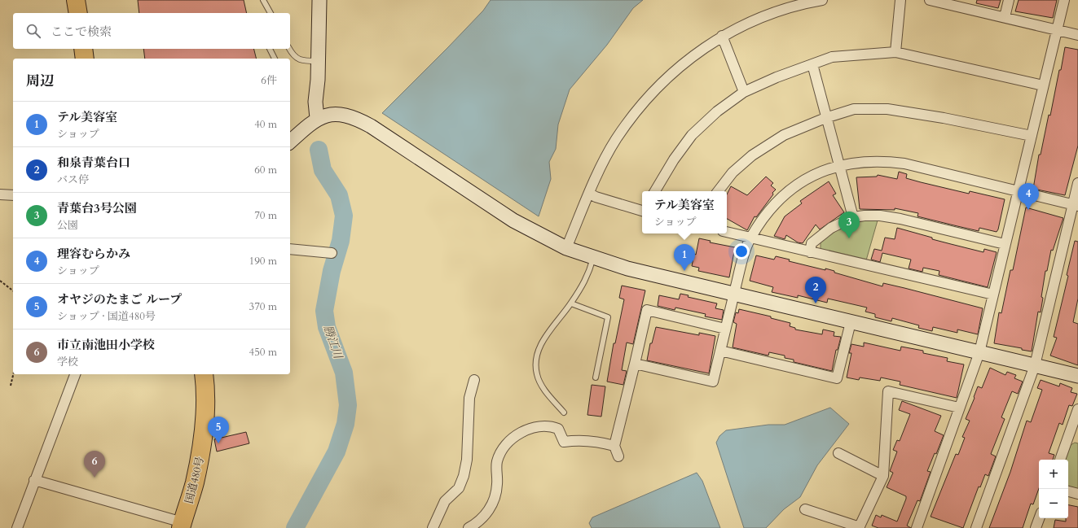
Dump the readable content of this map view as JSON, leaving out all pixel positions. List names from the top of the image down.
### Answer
{
  "streets": {
    "highway": ["国道480号"]
  },
  "water": ["勝江川"],
  "page": {
    "search": "ここで検索",
    "heading": ["周辺", "6件"],
    "list": [
      {
        "mark": "1",
        "name": "テル美容室",
        "note": "ショップ",
        "value": "40 m"
      },
      {
        "mark": "2",
        "name": "和泉青葉台口",
        "note": "バス停",
        "value": "60 m"
      },
      {
        "mark": "3",
        "name": "青葉台3号公園",
        "note": "公園",
        "value": "70 m"
      },
      {
        "mark": "4",
        "name": "理容むらかみ",
        "note": "ショップ",
        "value": "190 m"
      },
      {
        "mark": "5",
        "name": "オヤジのたまご ループ",
        "note": "ショップ · 国道480号",
        "value": "370 m"
      },
      {
        "mark": "6",
        "name": "市立南池田小学校",
        "note": "学校",
        "value": "450 m"
      }
    ],
    "pins": [
      "4",
      "3",
      "1",
      "2",
      "5",
      "6"
    ],
    "popup": ["テル美容室", "ショップ"],
    "map_buttons": ["+", "−"]
  }
}
